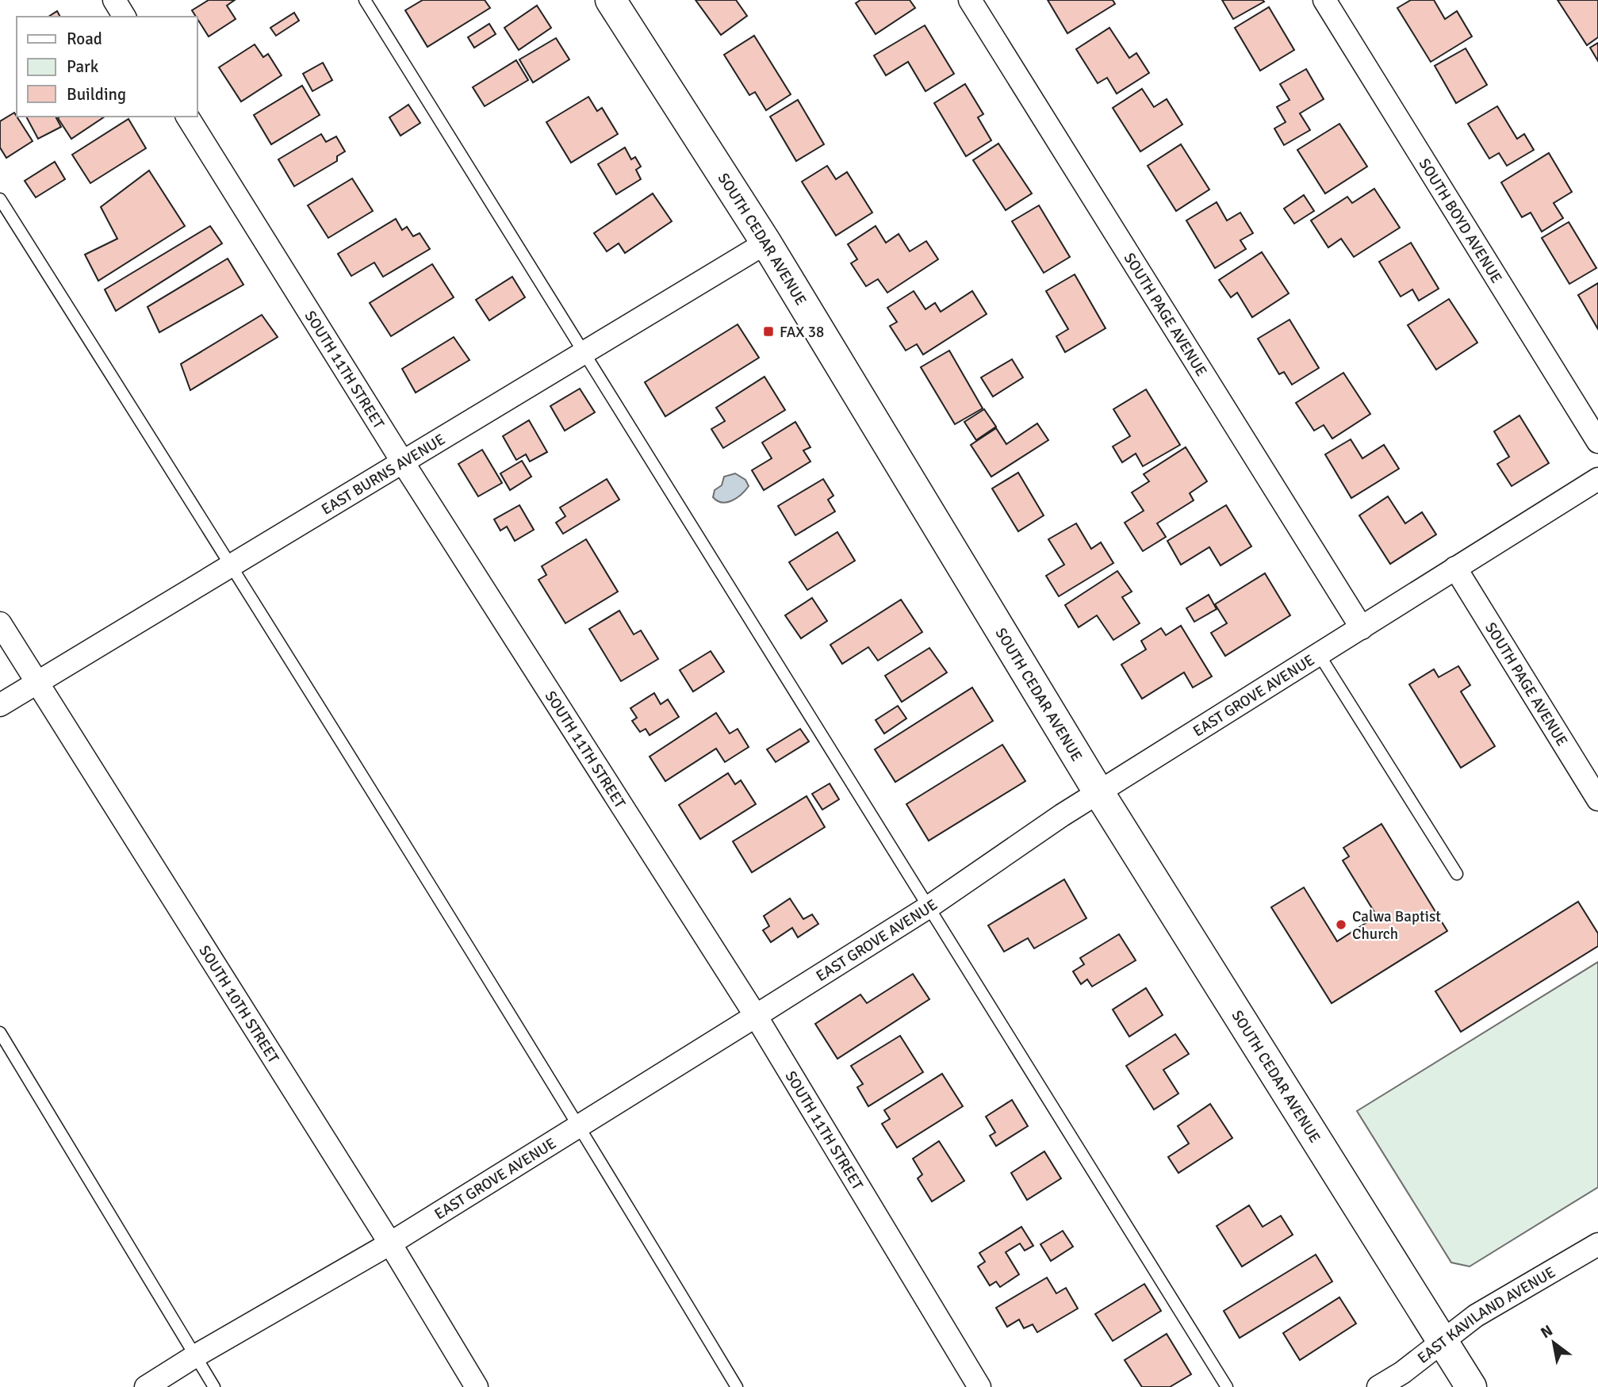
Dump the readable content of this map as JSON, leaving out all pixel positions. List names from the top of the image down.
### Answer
{
  "streets": {
    "main road": ["SOUTH CEDAR AVENUE"],
    "street": [
      "SOUTH BOYD AVENUE",
      "SOUTH PAGE AVENUE",
      "SOUTH 11TH STREET",
      "EAST BURNS AVENUE",
      "EAST GROVE AVENUE",
      "SOUTH 10TH STREET",
      "EAST KAVILAND AVENUE"
    ]
  },
  "crossings": [
    ["SOUTH CEDAR AVENUE", "EAST BURNS AVENUE"],
    ["SOUTH CEDAR AVENUE", "EAST GROVE AVENUE"],
    ["SOUTH CEDAR AVENUE", "EAST KAVILAND AVENUE"],
    ["SOUTH PAGE AVENUE", "EAST GROVE AVENUE"],
    ["SOUTH 11TH STREET", "EAST BURNS AVENUE"],
    ["SOUTH 11TH STREET", "EAST GROVE AVENUE"],
    ["EAST BURNS AVENUE", "SOUTH 10TH STREET"],
    ["EAST GROVE AVENUE", "SOUTH 10TH STREET"]
  ],
  "places": {
    "transit": ["FAX 38"],
    "other": ["Calwa Baptist Church"]
  },
  "legend": ["Road", "Park", "Building"],
  "north": "top left"
}
